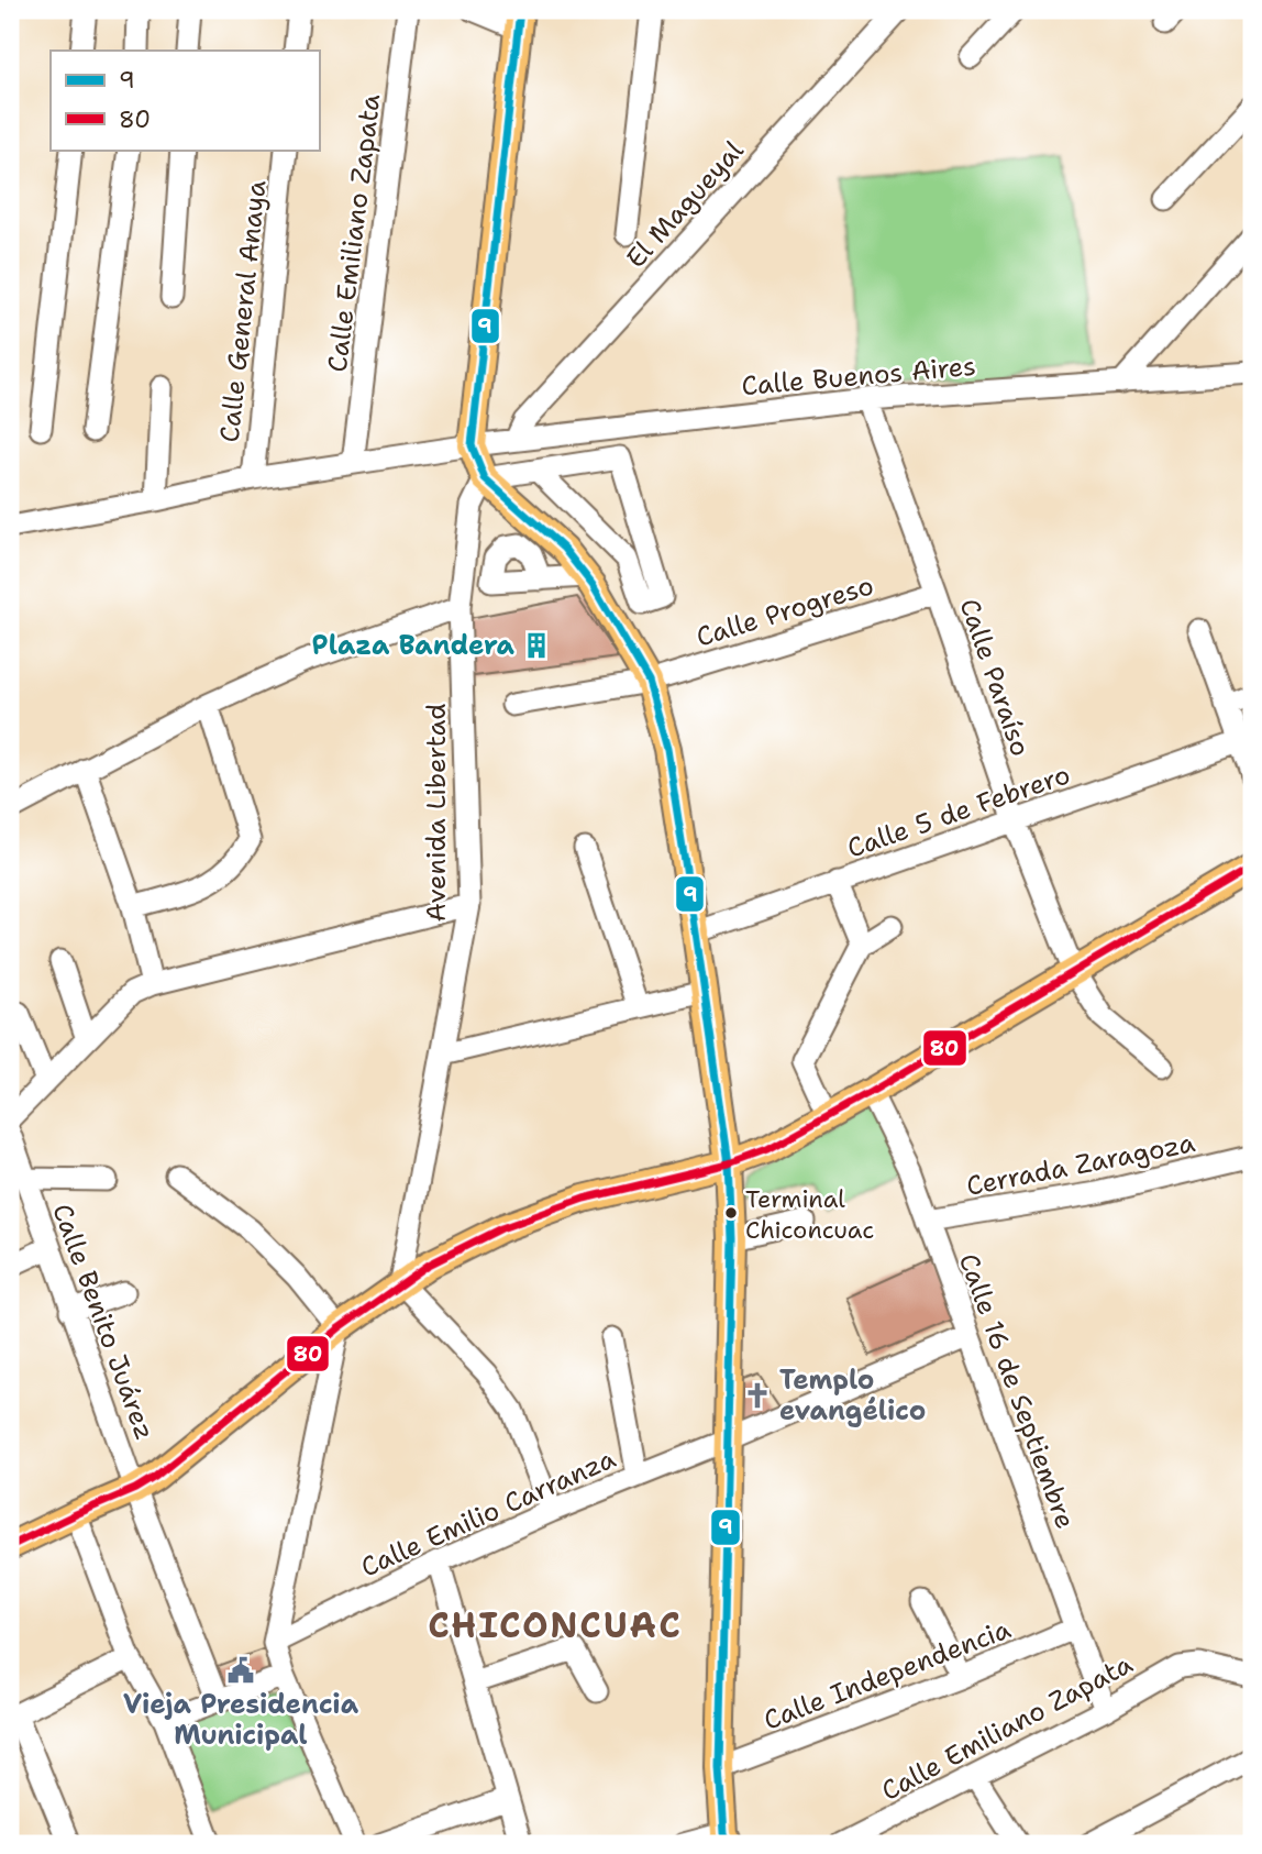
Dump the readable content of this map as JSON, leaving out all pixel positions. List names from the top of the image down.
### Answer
{
  "streets": {
    "street": [
      "El Magueyal",
      "Calle Emiliano Zapata",
      "Calle General Anaya",
      "Calle Buenos Aires",
      "Calle Progreso",
      "Calle Paraíso",
      "Calle 5 de Febrero",
      "Avenida Libertad",
      "Cerrada Zaragoza",
      "Calle Benito Juárez",
      "Calle 16 de Septiembre",
      "Calle Emilio Carranza",
      "Calle Independencia"
    ]
  },
  "crossings": [
    ["El Magueyal", "Calle Buenos Aires"],
    ["Calle Emiliano Zapata", "Calle Buenos Aires"],
    ["Calle Emiliano Zapata", "Calle 16 de Septiembre"],
    ["Calle General Anaya", "Calle Buenos Aires"],
    ["Calle Buenos Aires", "Calle Paraíso"],
    ["Calle Progreso", "Calle Paraíso"],
    ["Calle Paraíso", "Calle 5 de Febrero"],
    ["Cerrada Zaragoza", "Calle 16 de Septiembre"],
    ["Calle 16 de Septiembre", "Calle Emilio Carranza"],
    ["Calle 16 de Septiembre", "Calle Independencia"]
  ],
  "districts": ["CHICONCUAC"],
  "places": {
    "building": ["Plaza Bandera"],
    "other": ["Terminal Chiconcuac"],
    "church": ["Templo evangélico"],
    "public building": ["Vieja Presidencia Municipal"]
  },
  "lines": ["transit line 9", "transit line 80"],
  "legend": ["9", "80"]
}
